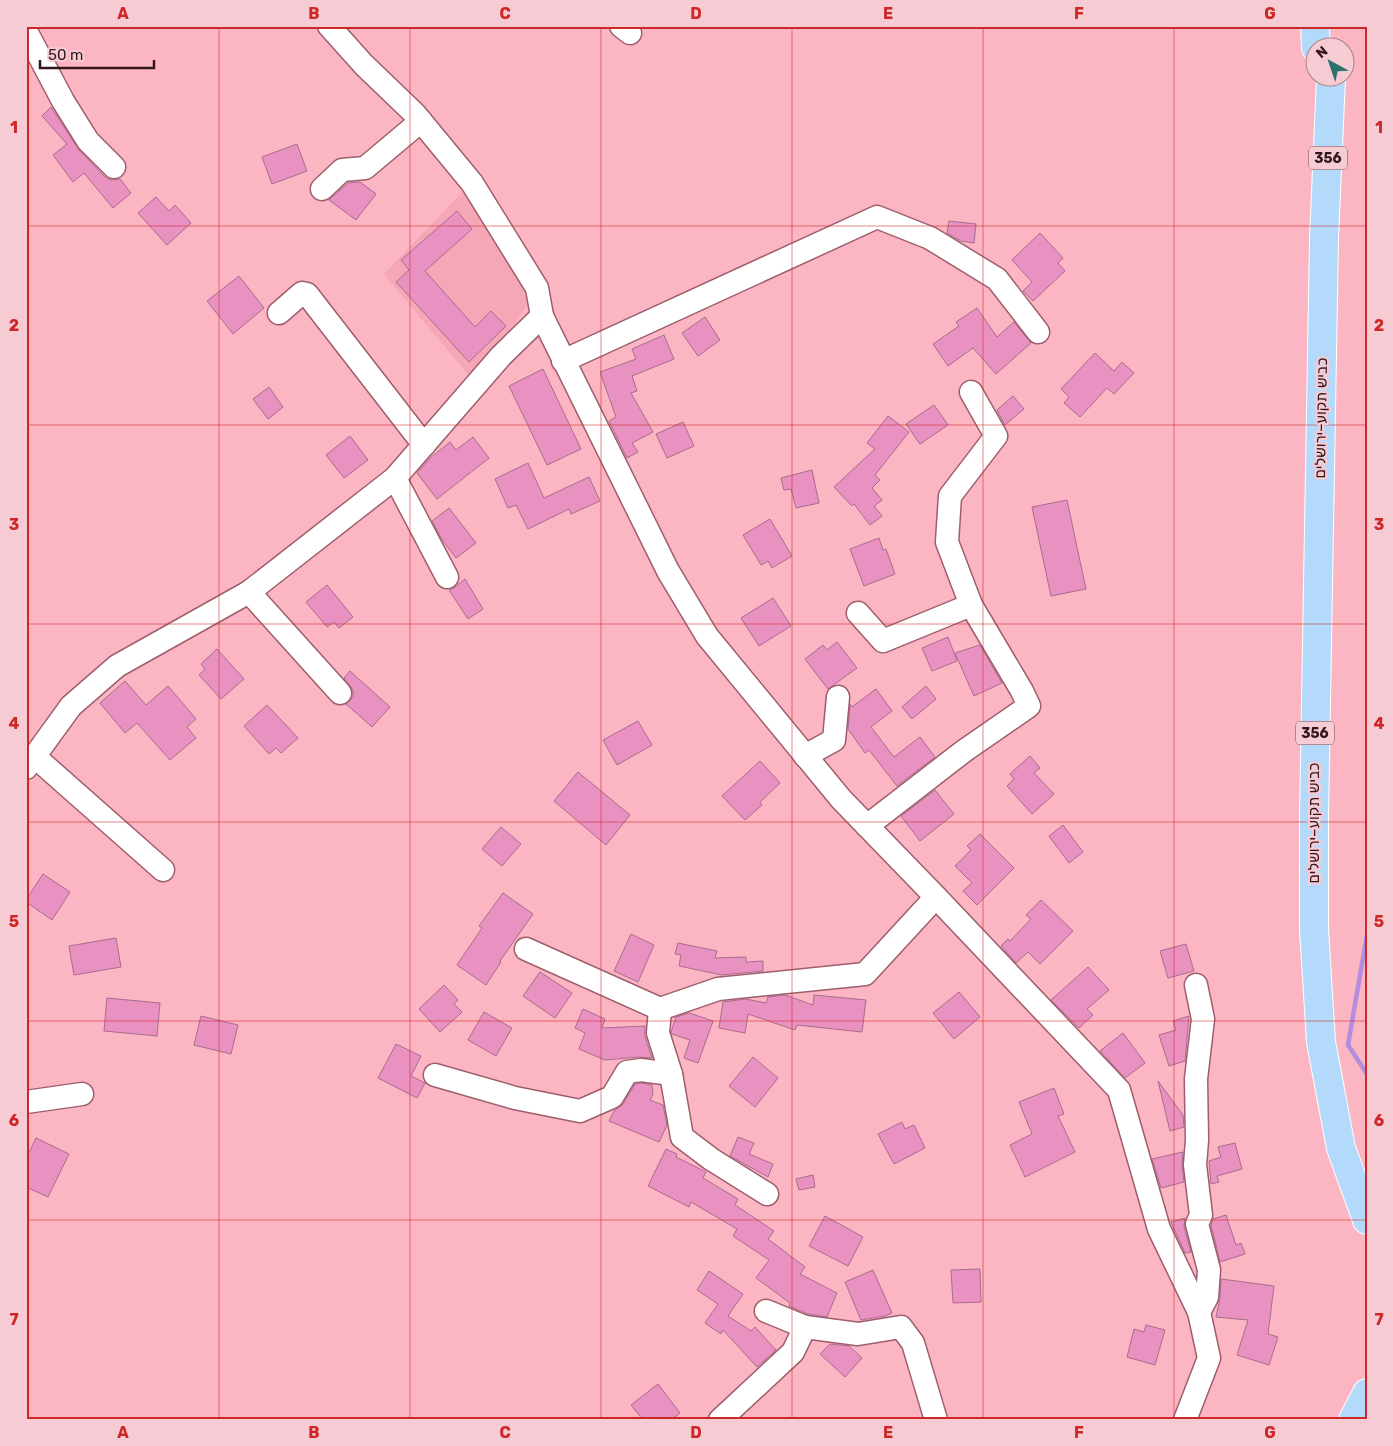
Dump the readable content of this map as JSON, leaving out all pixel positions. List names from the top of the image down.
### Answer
{
  "streets": {
    "main road": ["356", "כביש תקוע–ירושלים"]
  },
  "scale_bar": "50 m",
  "north": "top left",
  "grid": {
    "columns": [
      "A",
      "B",
      "C",
      "D",
      "E",
      "F",
      "G"
    ],
    "rows": [
      "1",
      "2",
      "3",
      "4",
      "5",
      "6",
      "7"
    ]
  }
}
